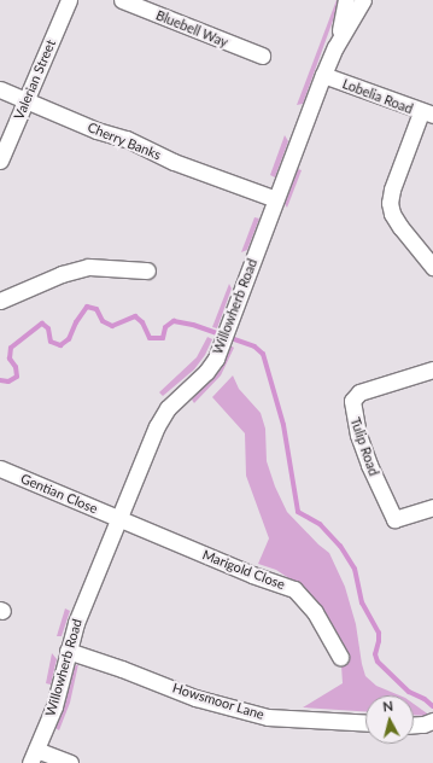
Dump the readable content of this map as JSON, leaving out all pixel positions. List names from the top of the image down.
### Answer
{
  "streets": {
    "street": [
      "Bluebell Way",
      "Valerian Street",
      "Lobelia Road",
      "Cherry Banks",
      "Willowherb Road",
      "Tulip Road",
      "Gentian Close",
      "Marigold Close",
      "Howsmoor Lane"
    ]
  },
  "crossings": [
    ["Valerian Street", "Cherry Banks"],
    ["Lobelia Road", "Willowherb Road"],
    ["Cherry Banks", "Willowherb Road"],
    ["Willowherb Road", "Gentian Close"],
    ["Willowherb Road", "Marigold Close"],
    ["Willowherb Road", "Howsmoor Lane"],
    ["Gentian Close", "Marigold Close"]
  ],
  "north": "top"
}
